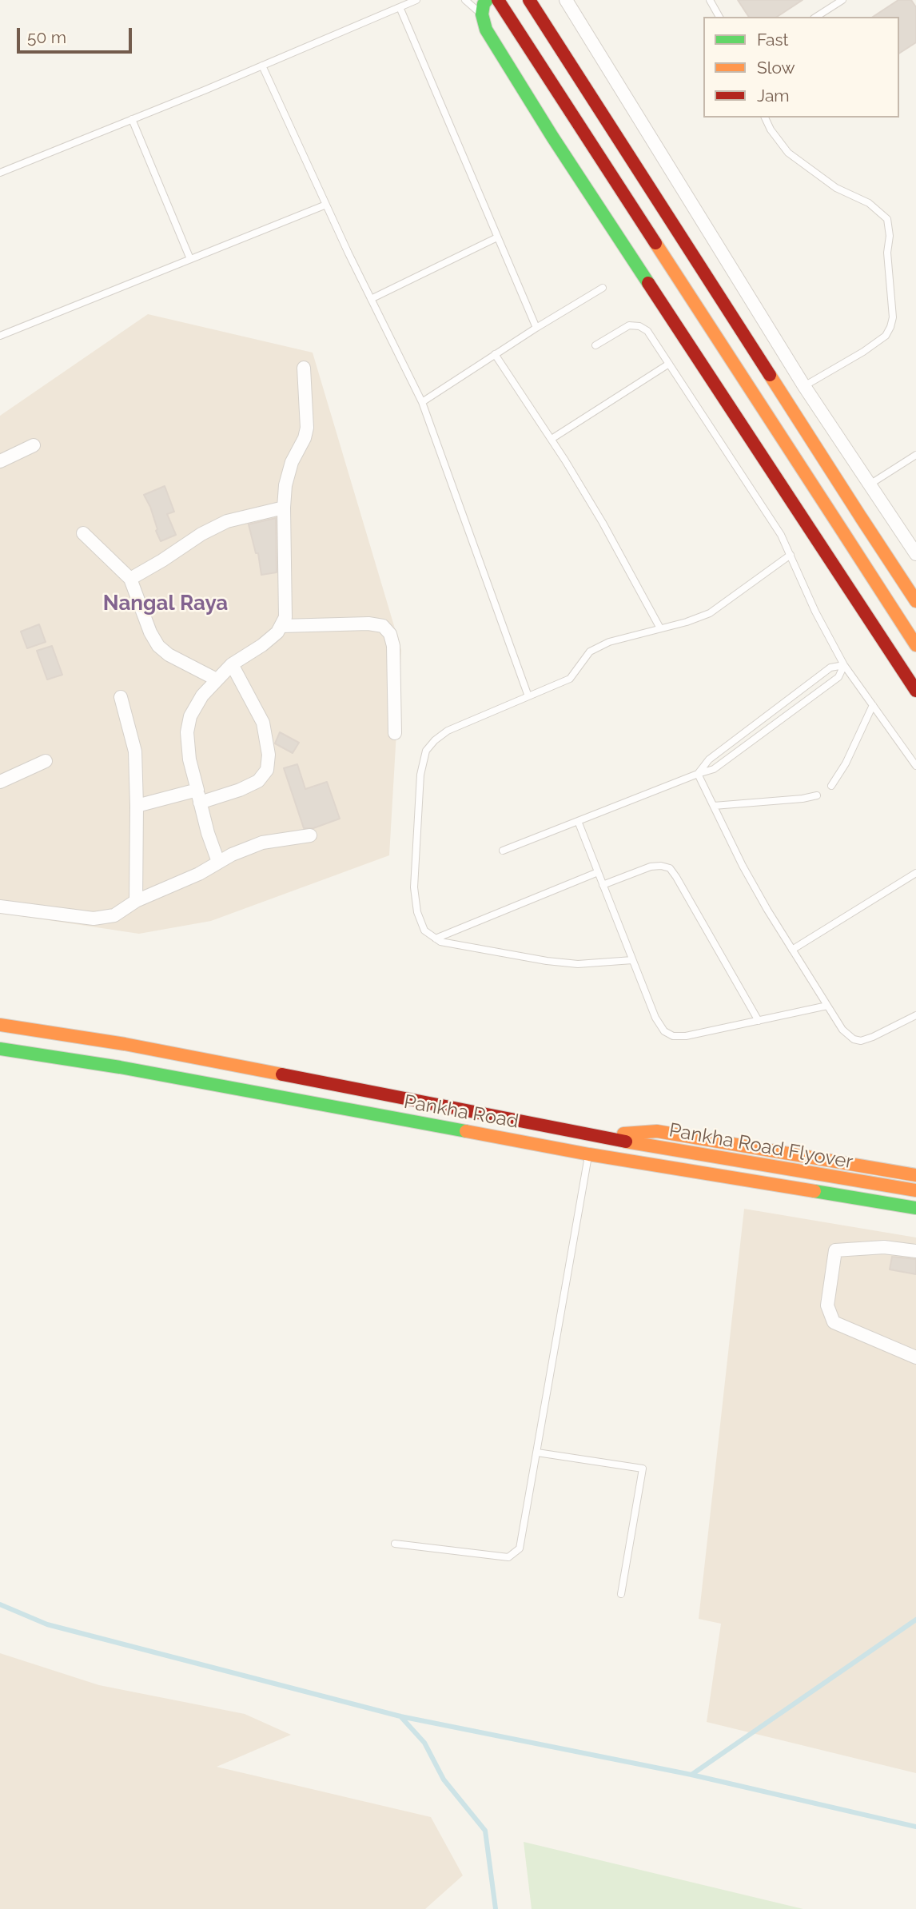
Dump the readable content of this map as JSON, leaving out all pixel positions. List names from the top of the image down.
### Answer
{
  "streets": {
    "main road": ["Pankha Road", "Pankha Road Flyover"]
  },
  "crossings": [
    ["Pankha Road", "Pankha Road Flyover"]
  ],
  "districts": ["Nangal Raya"],
  "legend": ["Fast", "Slow", "Jam"],
  "scale_bar": "50 m"
}
